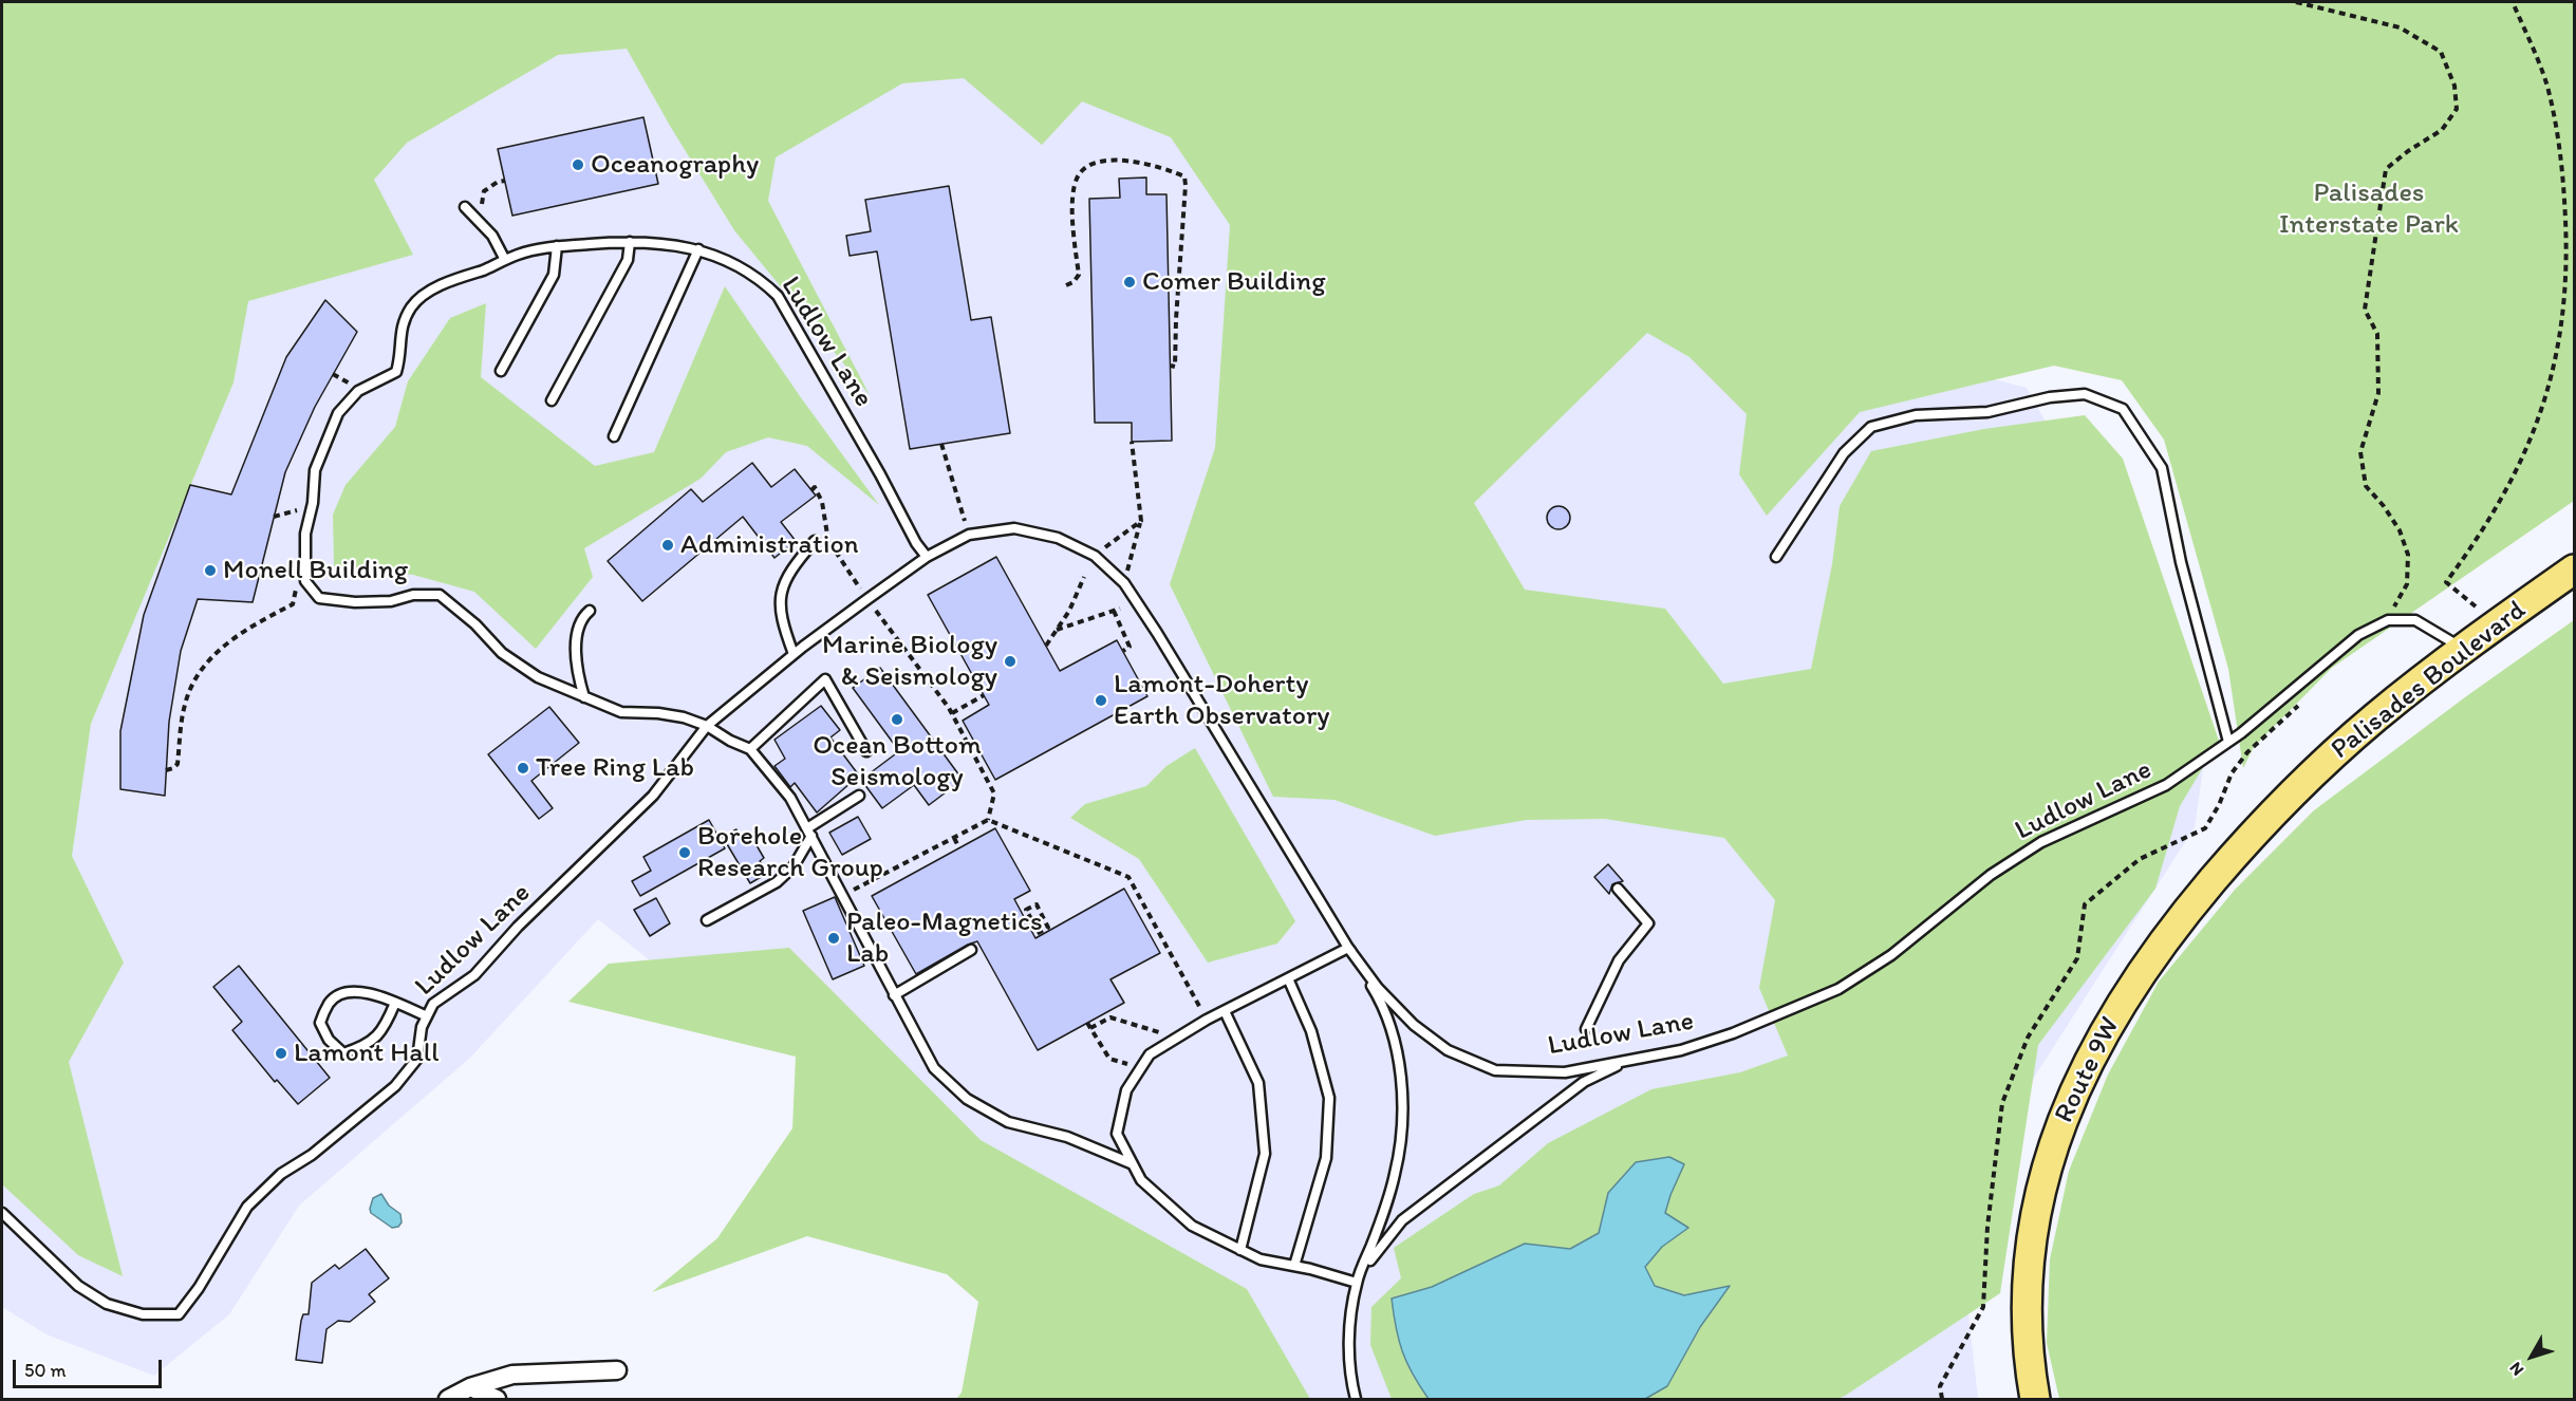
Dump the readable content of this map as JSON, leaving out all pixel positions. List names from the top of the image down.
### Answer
{
  "streets": {
    "main road": ["Palisades Boulevard", "Route 9W"],
    "lane": ["Ludlow Lane"]
  },
  "crossings": [
    ["Ludlow Lane", "Palisades Boulevard"],
    ["Palisades Boulevard", "Route 9W"]
  ],
  "parks": ["Palisades Interstate Park"],
  "places": [
    "Oceanography",
    "Comer Building",
    "Administration",
    "Monell Building",
    "Marine Biology & Seismology",
    "Lamont-Doherty Earth Observatory",
    "Ocean Bottom Seismology",
    "Tree Ring Lab",
    "Borehole Research Group",
    "Paleo-Magnetics Lab",
    "Lamont Hall"
  ],
  "scale_bar": "50 m",
  "north": "bottom left"
}
